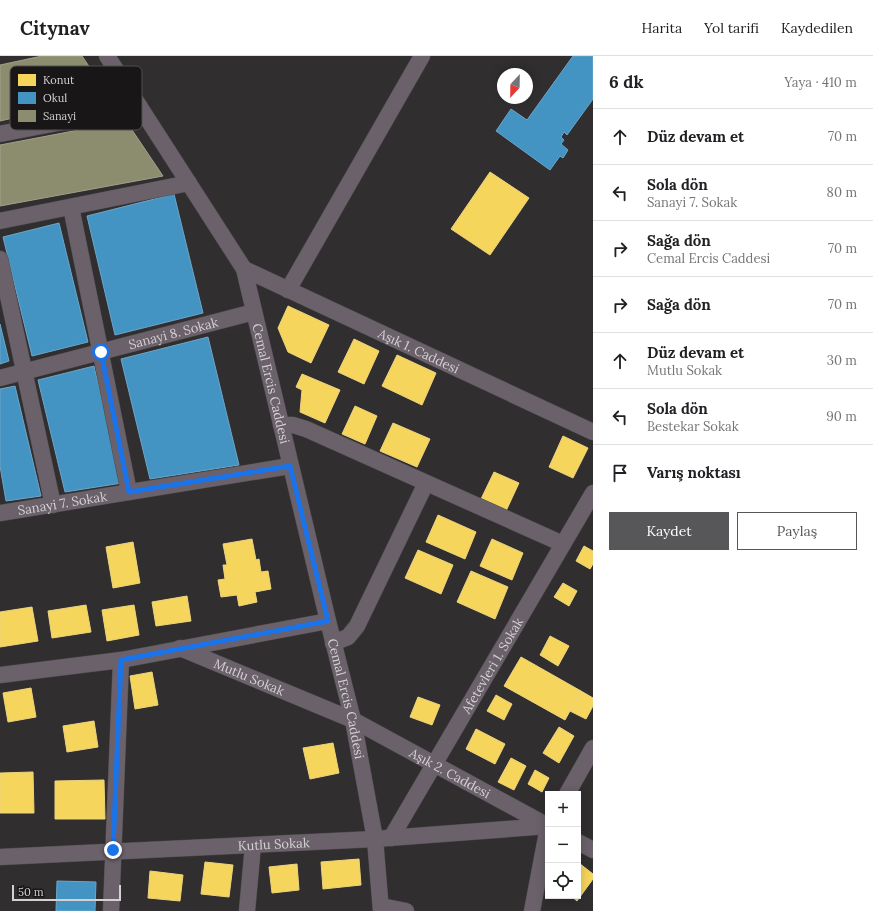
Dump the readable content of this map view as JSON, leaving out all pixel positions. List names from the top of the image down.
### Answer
{
  "streets": {
    "street": [
      "Sanayi 8. Sokak",
      "Aşık 1. Caddesi",
      "Cemal Ercis Caddesi",
      "Sanayi 7. Sokak",
      "Afetevleri 1. Sokak",
      "Mutlu Sokak",
      "Aşık 2. Caddesi",
      "Kutlu Sokak"
    ]
  },
  "crossings": [
    ["Sanayi 8. Sokak", "Cemal Ercis Caddesi"],
    ["Aşık 1. Caddesi", "Cemal Ercis Caddesi"],
    ["Cemal Ercis Caddesi", "Sanayi 7. Sokak"],
    ["Cemal Ercis Caddesi", "Mutlu Sokak"],
    ["Cemal Ercis Caddesi", "Aşık 2. Caddesi"],
    ["Cemal Ercis Caddesi", "Kutlu Sokak"],
    ["Afetevleri 1. Sokak", "Aşık 2. Caddesi"],
    ["Afetevleri 1. Sokak", "Kutlu Sokak"],
    ["Mutlu Sokak", "Aşık 2. Caddesi"]
  ],
  "legend": ["Konut", "Okul", "Sanayi"],
  "scale_bar": "50 m",
  "north": "bottom",
  "page": {
    "header": "Citynav",
    "nav": ["Harita", "Yol tarifi", "Kaydedilen"],
    "heading": ["6 dk", "Yaya · 410 m"],
    "list": [
      ["Düz devam et", "70 m"],
      ["Sola dön", "Sanayi 7. Sokak", "80 m"],
      ["Sağa dön", "Cemal Ercis Caddesi", "70 m"],
      ["Sağa dön", "70 m"],
      ["Düz devam et", "Mutlu Sokak", "30 m"],
      ["Sola dön", "Bestekar Sokak", "90 m"],
      "Varış noktası"
    ],
    "buttons": ["Kaydet", "Paylaş"],
    "map_buttons": ["+", "−"],
    "scale": "50 m"
  }
}
